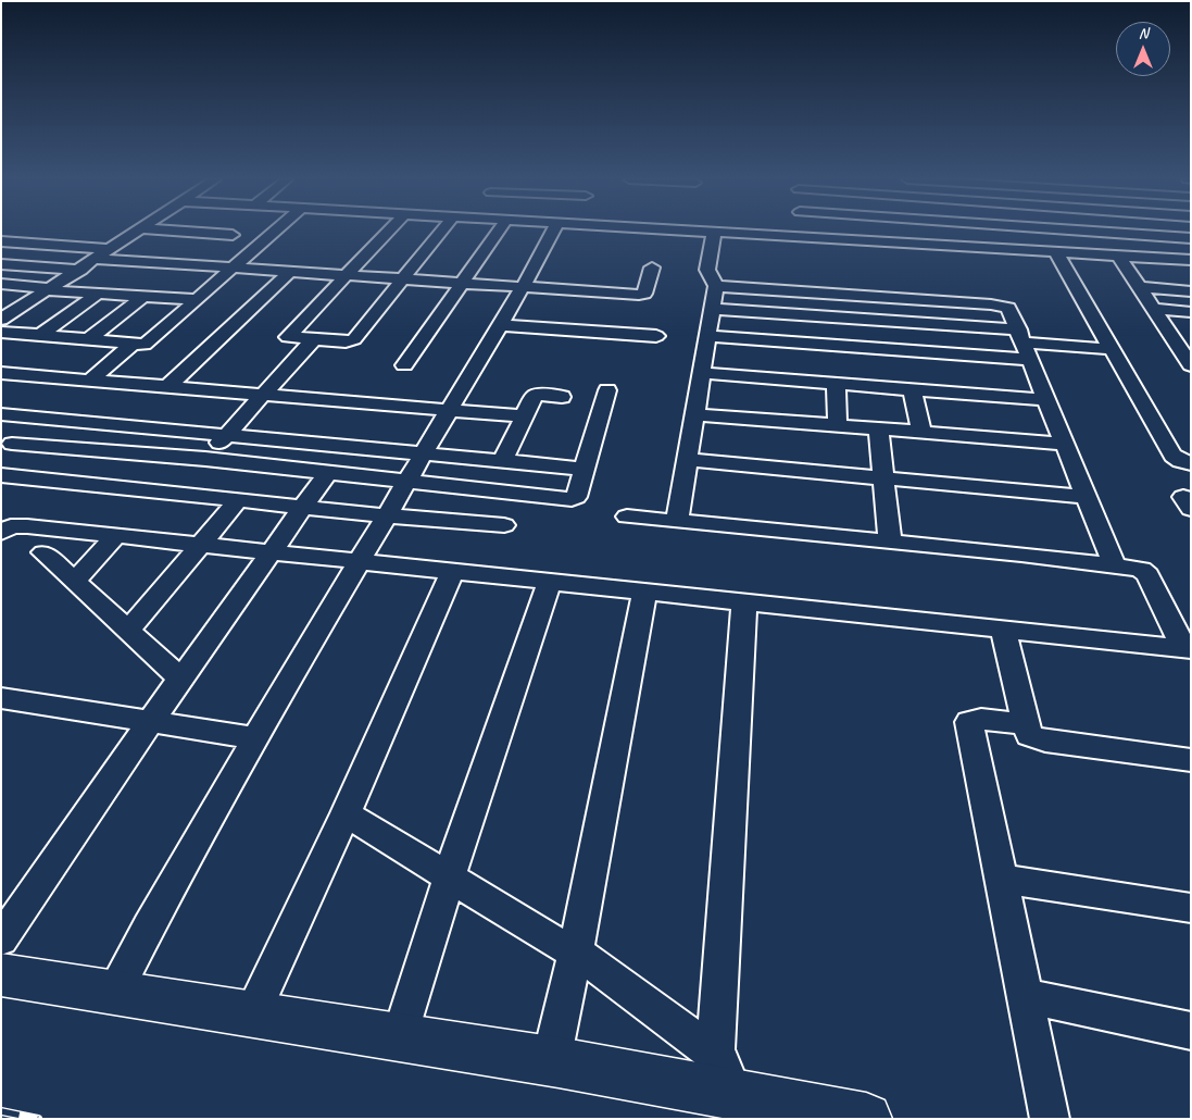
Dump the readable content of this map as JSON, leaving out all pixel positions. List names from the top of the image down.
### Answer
{
  "north": "top"
}
